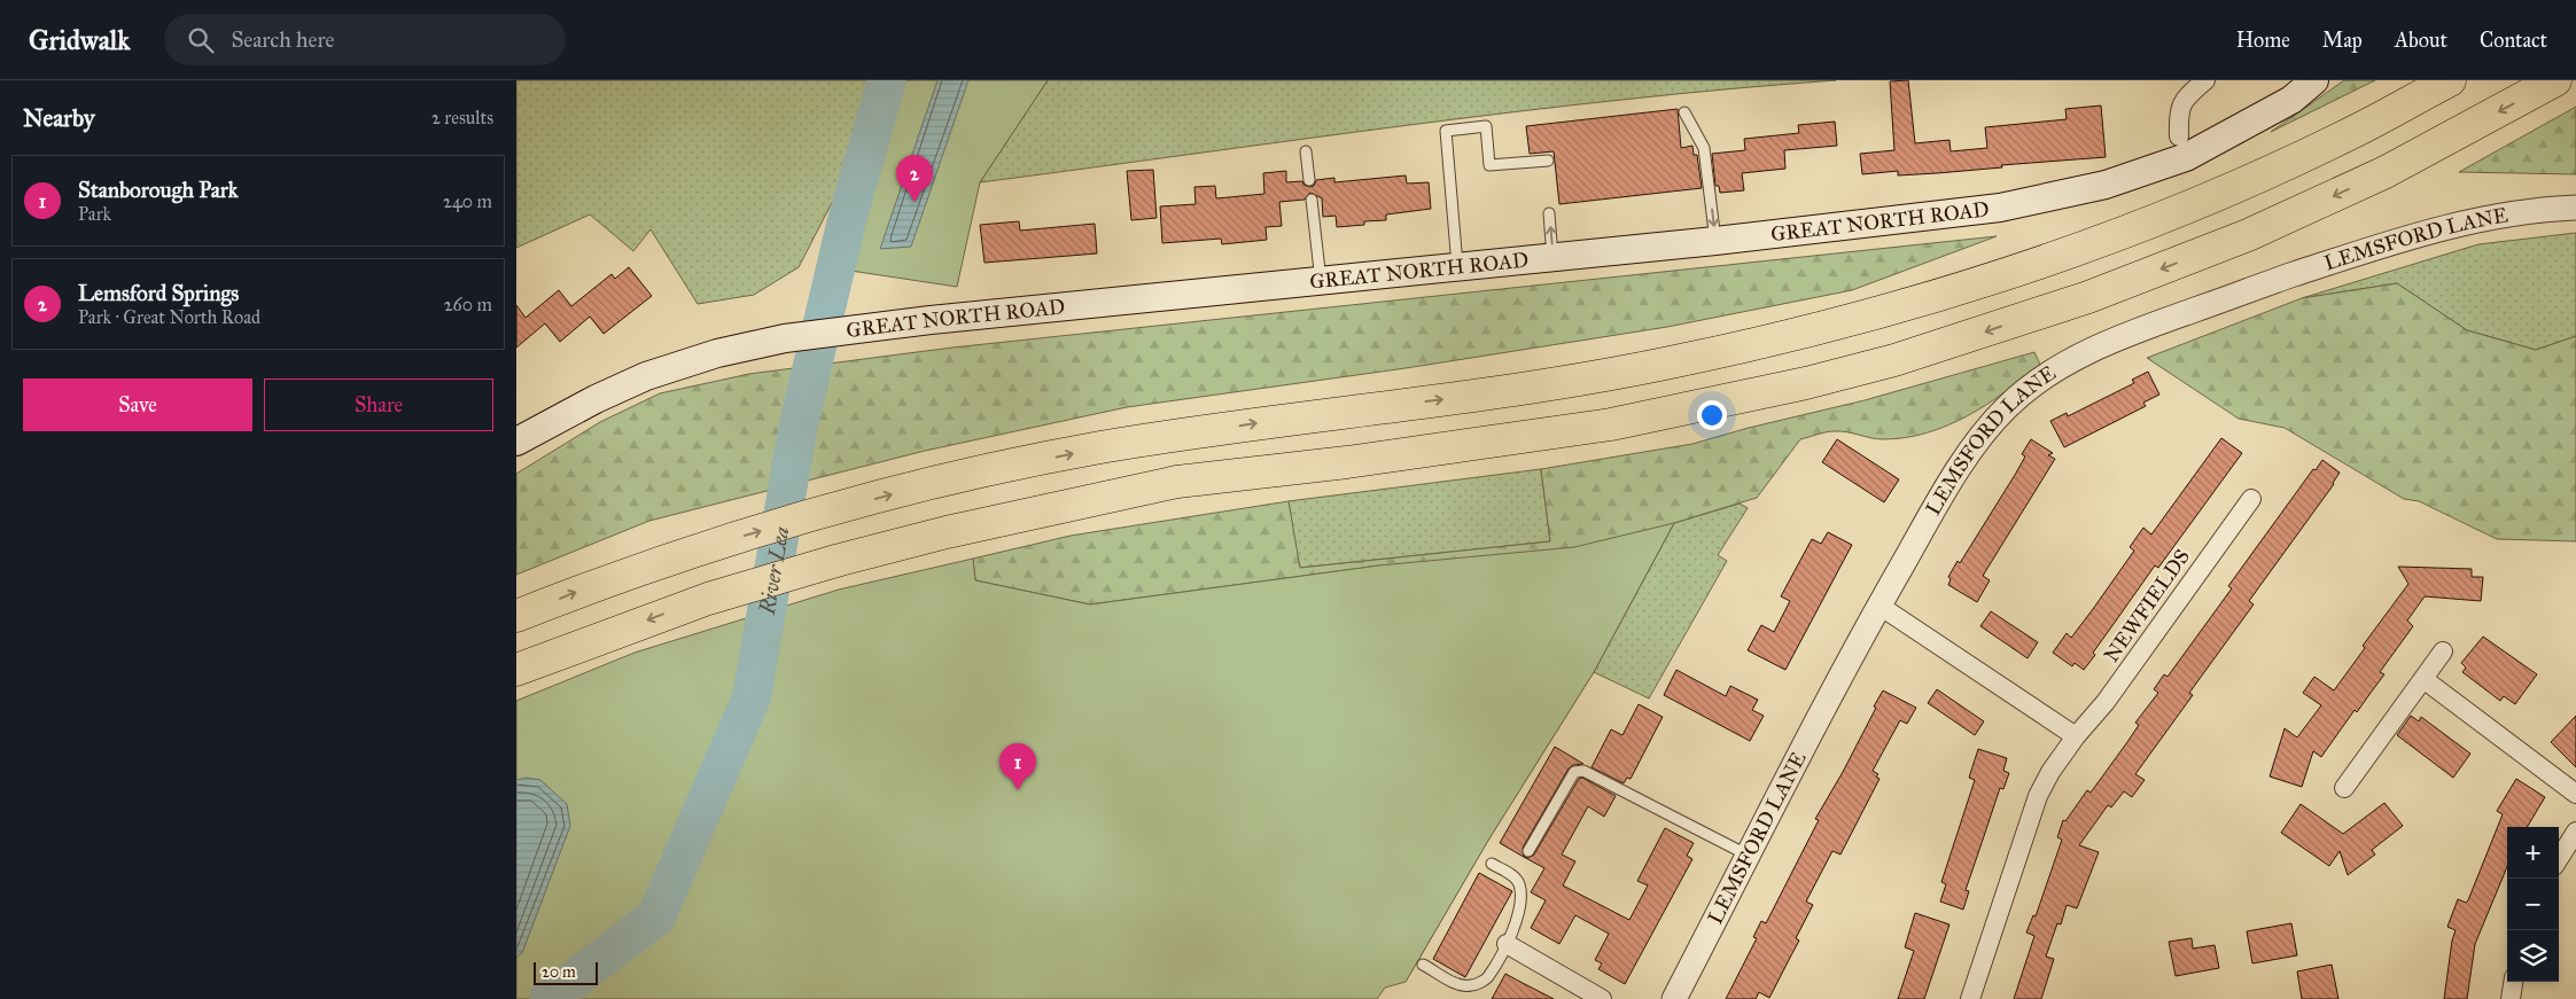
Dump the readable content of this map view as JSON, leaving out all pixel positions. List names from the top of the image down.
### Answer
{
  "streets": {
    "main road": ["GREAT NORTH ROAD"],
    "street": ["LEMSFORD LANE", "NEWFIELDS"]
  },
  "water": ["River Lea"],
  "scale_bar": "20 m",
  "page": {
    "header": "Gridwalk",
    "search": "Search here",
    "nav": [
      "Home",
      "Map",
      "About",
      "Contact"
    ],
    "heading": ["Nearby", "2 results"],
    "list": [
      {
        "mark": "1",
        "name": "Stanborough Park",
        "note": "Park",
        "value": "240 m"
      },
      {
        "mark": "2",
        "name": "Lemsford Springs",
        "note": "Park · Great North Road",
        "value": "260 m"
      }
    ],
    "pins": ["2", "1"],
    "buttons": ["Save", "Share"],
    "map_buttons": ["+", "−"],
    "scale": "20 m"
  }
}
